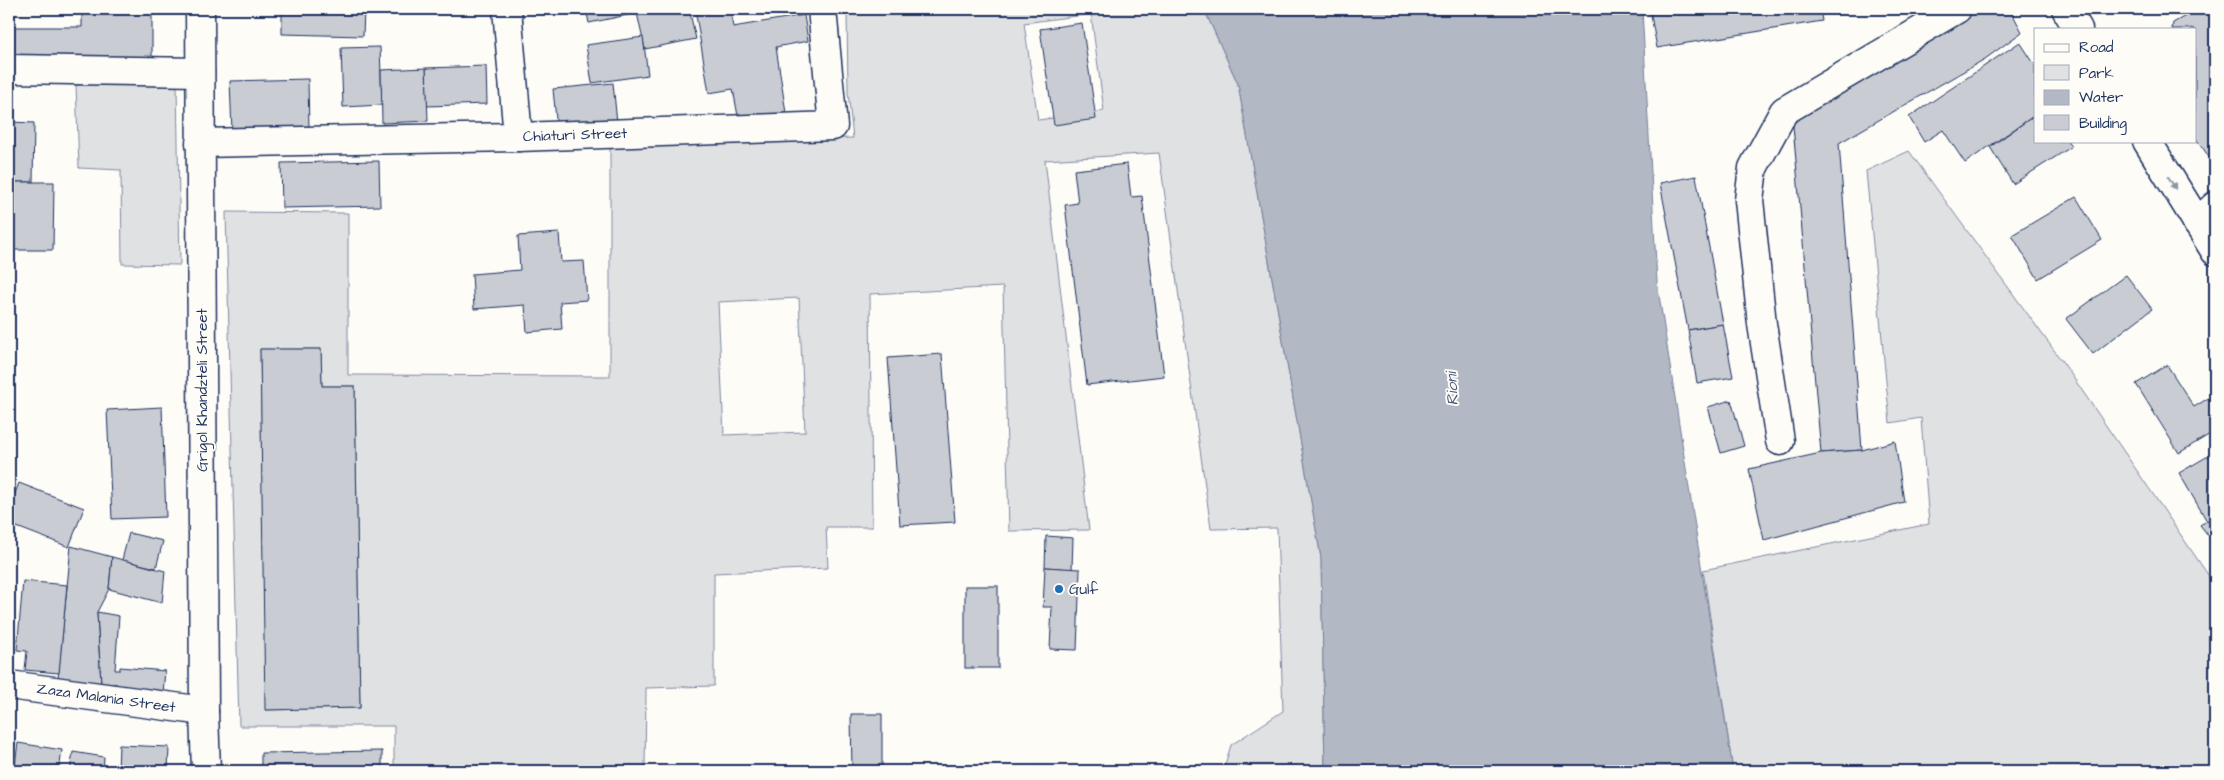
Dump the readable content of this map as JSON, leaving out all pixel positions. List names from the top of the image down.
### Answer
{
  "streets": {
    "street": ["Chiaturi Street", "Grigol Khandzteli Street", "Zaza Malania Street"]
  },
  "crossings": [
    ["Chiaturi Street", "Grigol Khandzteli Street"],
    ["Grigol Khandzteli Street", "Zaza Malania Street"]
  ],
  "water": ["Rioni"],
  "places": ["Gulf"],
  "legend": [
    "Road",
    "Park",
    "Water",
    "Building"
  ]
}
